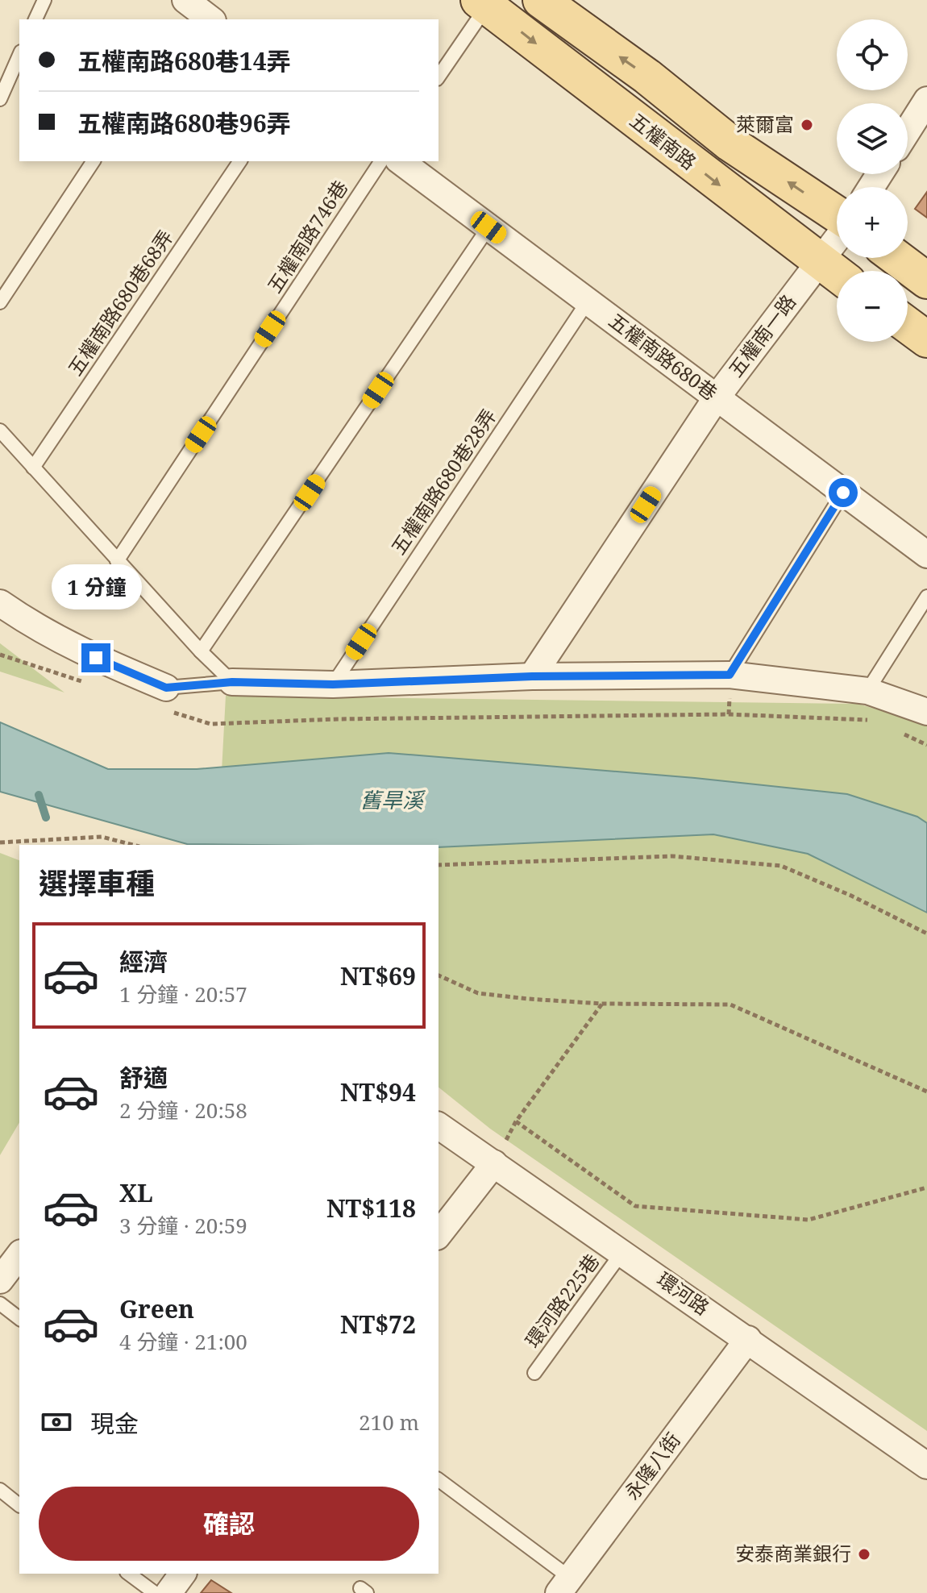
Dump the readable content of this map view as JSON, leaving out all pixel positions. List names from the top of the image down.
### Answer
{
  "streets": {
    "main road": ["五權南路"],
    "street": [
      "五權南一路",
      "五權南路680巷",
      "環河路",
      "永隆八街"
    ],
    "lane": [
      "五權南路746巷",
      "五權南路680巷68弄",
      "五權南路680巷28弄",
      "環河路225巷"
    ]
  },
  "crossings": [
    ["五權南路", "五權南一路"],
    ["五權南一路", "五權南路680巷"],
    ["五權南路680巷", "五權南路680巷28弄"],
    ["環河路", "環河路225巷"],
    ["環河路", "永隆八街"]
  ],
  "water": ["舊旱溪"],
  "places": ["萊爾富", "安泰商業銀行"],
  "page": {
    "map_buttons": ["+", "−"],
    "banner": ["五權南路680巷14弄", "五權南路680巷96弄"],
    "bubble": "1 分鐘",
    "heading": "選擇車種",
    "list": [
      {
        "name": "經濟",
        "note": "1 分鐘 · 20:57",
        "value": "NT$69"
      },
      {
        "name": "舒適",
        "note": "2 分鐘 · 20:58",
        "value": "NT$94"
      },
      {
        "name": "XL",
        "note": "3 分鐘 · 20:59",
        "value": "NT$118"
      },
      {
        "name": "Green",
        "note": "4 分鐘 · 21:00",
        "value": "NT$72"
      }
    ],
    "pay": ["現金", "210 m"],
    "buttons": "確認"
  }
}
